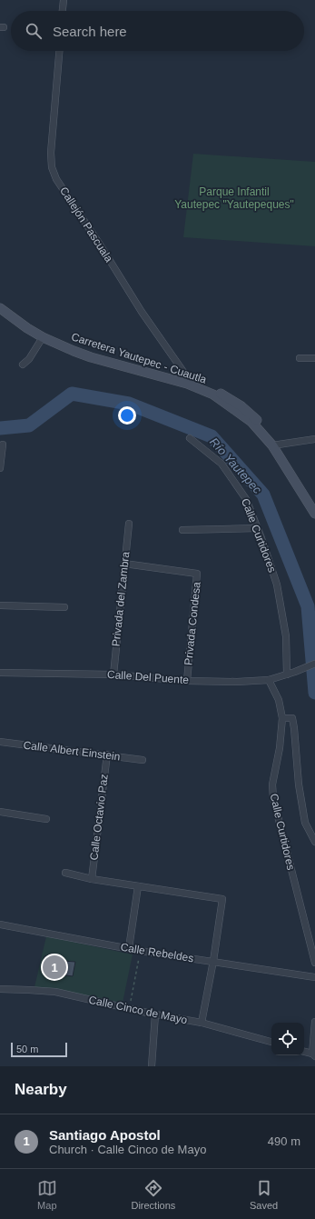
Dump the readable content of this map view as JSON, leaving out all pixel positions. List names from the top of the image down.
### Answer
{
  "streets": {
    "main road": ["Carretera Yautepec - Cuautla"],
    "street": [
      "Callejón Pascuala",
      "Calle Curtidores",
      "Privada del Zambra",
      "Privada Condesa",
      "Calle Del Puente",
      "Calle Albert Einstein",
      "Calle Octavio Paz",
      "Calle Rebeldes",
      "Calle Cinco de Mayo"
    ]
  },
  "crossings": [
    ["Callejón Pascuala", "Carretera Yautepec - Cuautla"],
    ["Calle Curtidores", "Calle Del Puente"],
    ["Privada del Zambra", "Privada Condesa"],
    ["Privada del Zambra", "Calle Del Puente"],
    ["Privada Condesa", "Calle Del Puente"],
    ["Calle Albert Einstein", "Calle Octavio Paz"]
  ],
  "water": ["Río Yautepec"],
  "parks": ["Parque Infantil Yautepec \"Yautepeques\""],
  "scale_bar": "50 m",
  "page": {
    "search": "Search here",
    "pins": "1",
    "scale": "50 m",
    "heading": "Nearby",
    "list": [
      {
        "mark": "1",
        "name": "Santiago Apostol",
        "note": "Church · Calle Cinco de Mayo",
        "value": "490 m"
      }
    ],
    "nav": ["Map", "Directions", "Saved"]
  }
}
